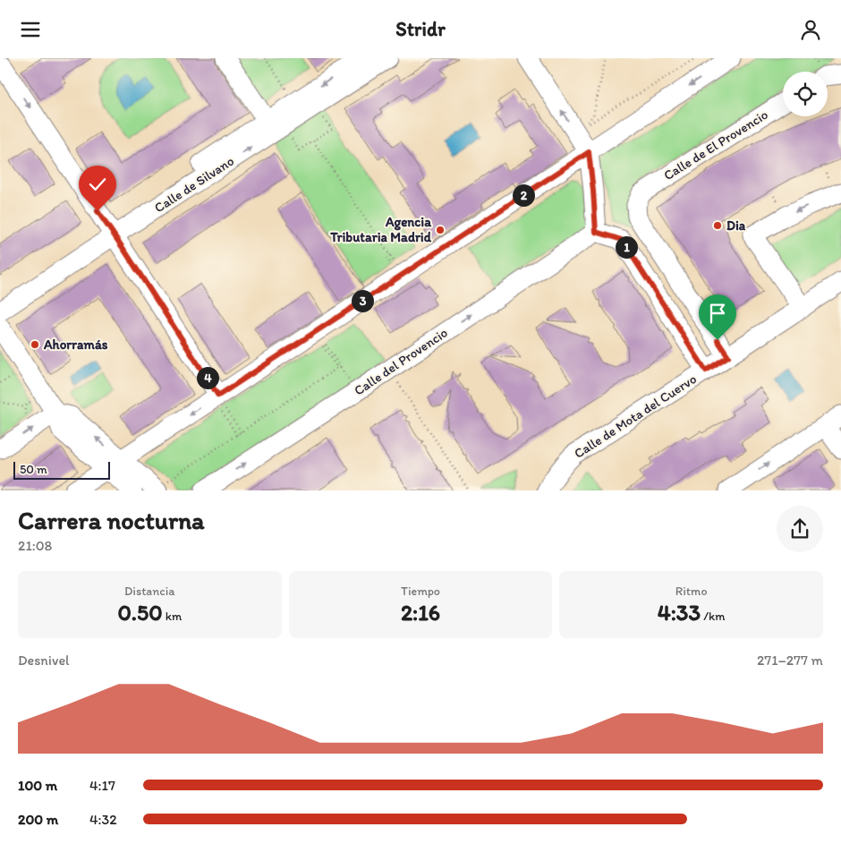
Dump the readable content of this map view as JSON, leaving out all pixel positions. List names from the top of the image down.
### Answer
{
  "streets": {
    "street": [
      "Calle de El Provencio",
      "Calle de Silvano",
      "Calle del Provencio",
      "Calle de Mota del Cuervo"
    ]
  },
  "crossings": [
    ["Calle de El Provencio", "Calle de Mota del Cuervo"]
  ],
  "places": ["Dia", "Agencia Tributaria Madrid", "Ahorramás"],
  "scale_bar": "50 m",
  "page": {
    "header": "Stridr",
    "pins": [
      "2",
      "1",
      "3",
      "4"
    ],
    "scale": "50 m",
    "heading": ["Carrera nocturna", "21:08"],
    "stats": [
      ["Distancia", "0.50 km"],
      ["Tiempo", "2:16"],
      ["Ritmo", "4:33 /km"]
    ],
    "chart": ["Desnivel", "271–277 m"],
    "list": [
      {
        "name": "100 m",
        "note": "4:17"
      },
      {
        "name": "200 m",
        "note": "4:32"
      }
    ]
  }
}
